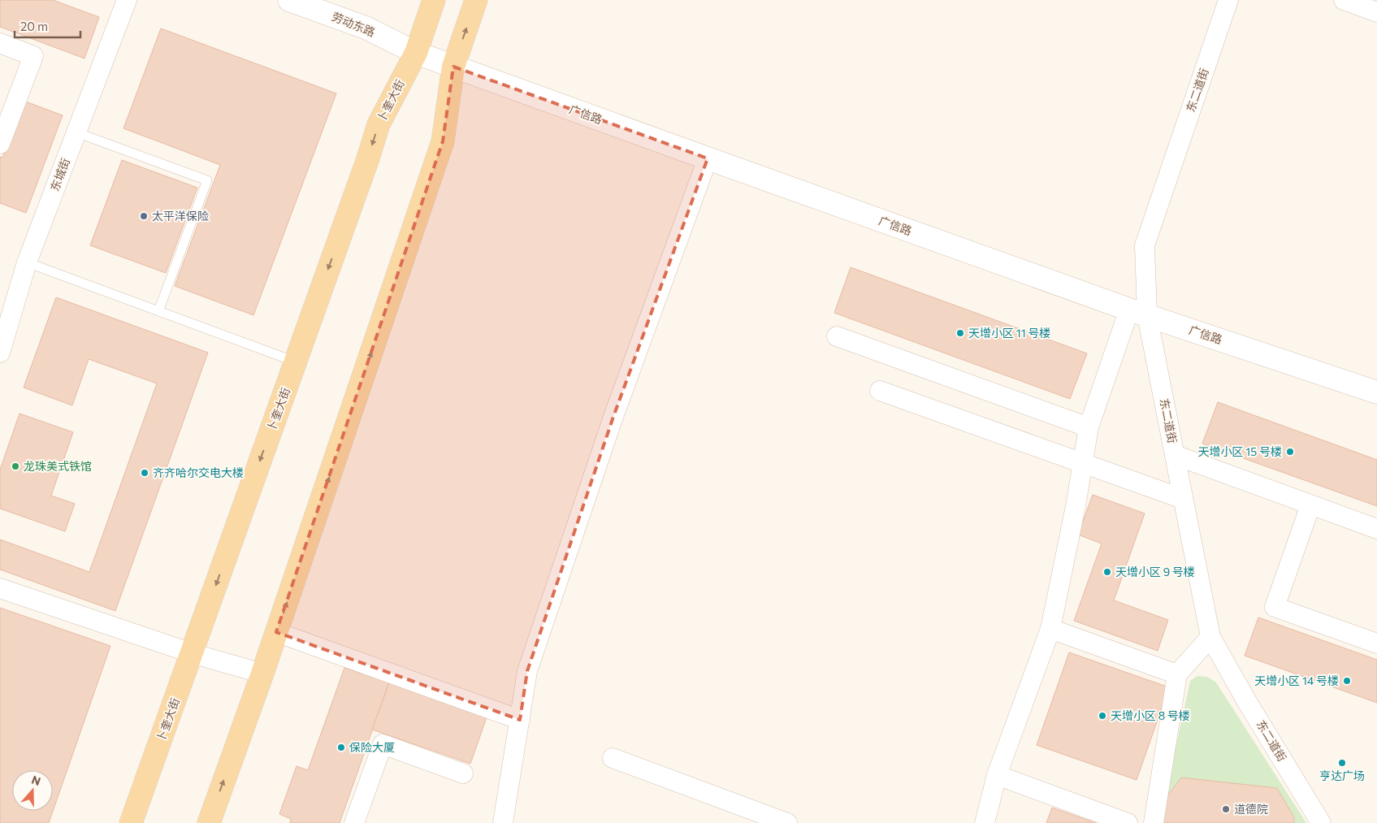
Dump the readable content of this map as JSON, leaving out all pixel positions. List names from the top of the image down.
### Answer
{
  "streets": {
    "main road": ["劳动东路", "卜奎大街", "广信路"],
    "street": ["东二道街", "东城街"]
  },
  "crossings": [
    ["劳动东路", "卜奎大街"],
    ["劳动东路", "广信路"],
    ["东二道街", "广信路"],
    ["卜奎大街", "广信路"]
  ],
  "places": [
    "太平洋保险",
    "天增小区 11 号楼",
    "天增小区 15 号楼",
    "龙珠美式铁馆",
    "齐齐哈尔交电大楼",
    "天增小区 9 号楼",
    "天增小区 14 号楼",
    "天增小区 8 号楼",
    "保险大厦",
    "亨达广场",
    "道德院"
  ],
  "scale_bar": "20 m",
  "north": "top"
}
